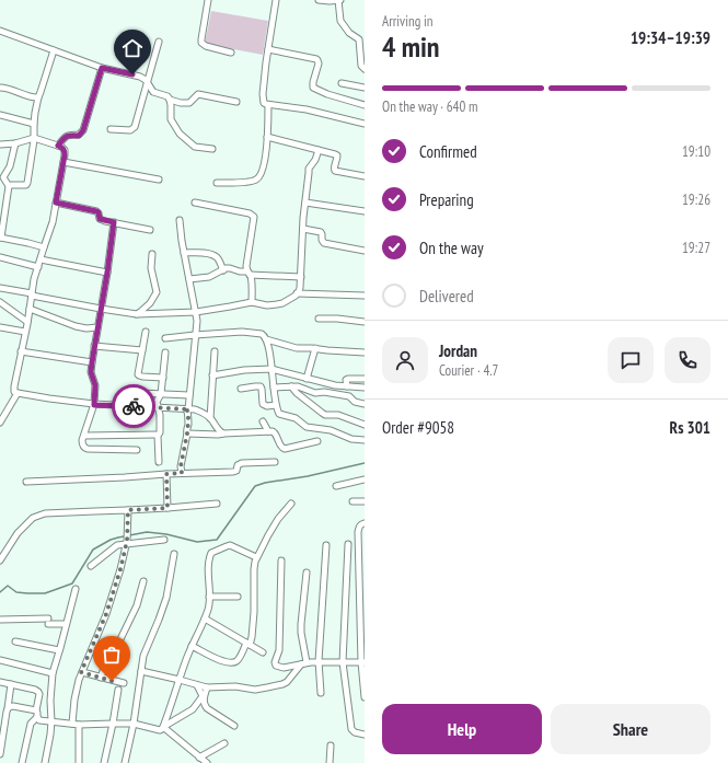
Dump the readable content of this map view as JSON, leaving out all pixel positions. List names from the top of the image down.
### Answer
{
  "page": {
    "heading": ["4 min", "Arriving in", "19:34–19:39"],
    "panel": [
      "Jordan",
      "Courier · 4.7",
      "Order #9058",
      "Rs 301"
    ],
    "bar": "On the way · 640 m",
    "list": [
      ["Confirmed", "19:10"],
      ["Preparing", "19:26"],
      ["On the way", "19:27"],
      "Delivered"
    ],
    "buttons": ["Help", "Share"]
  }
}
